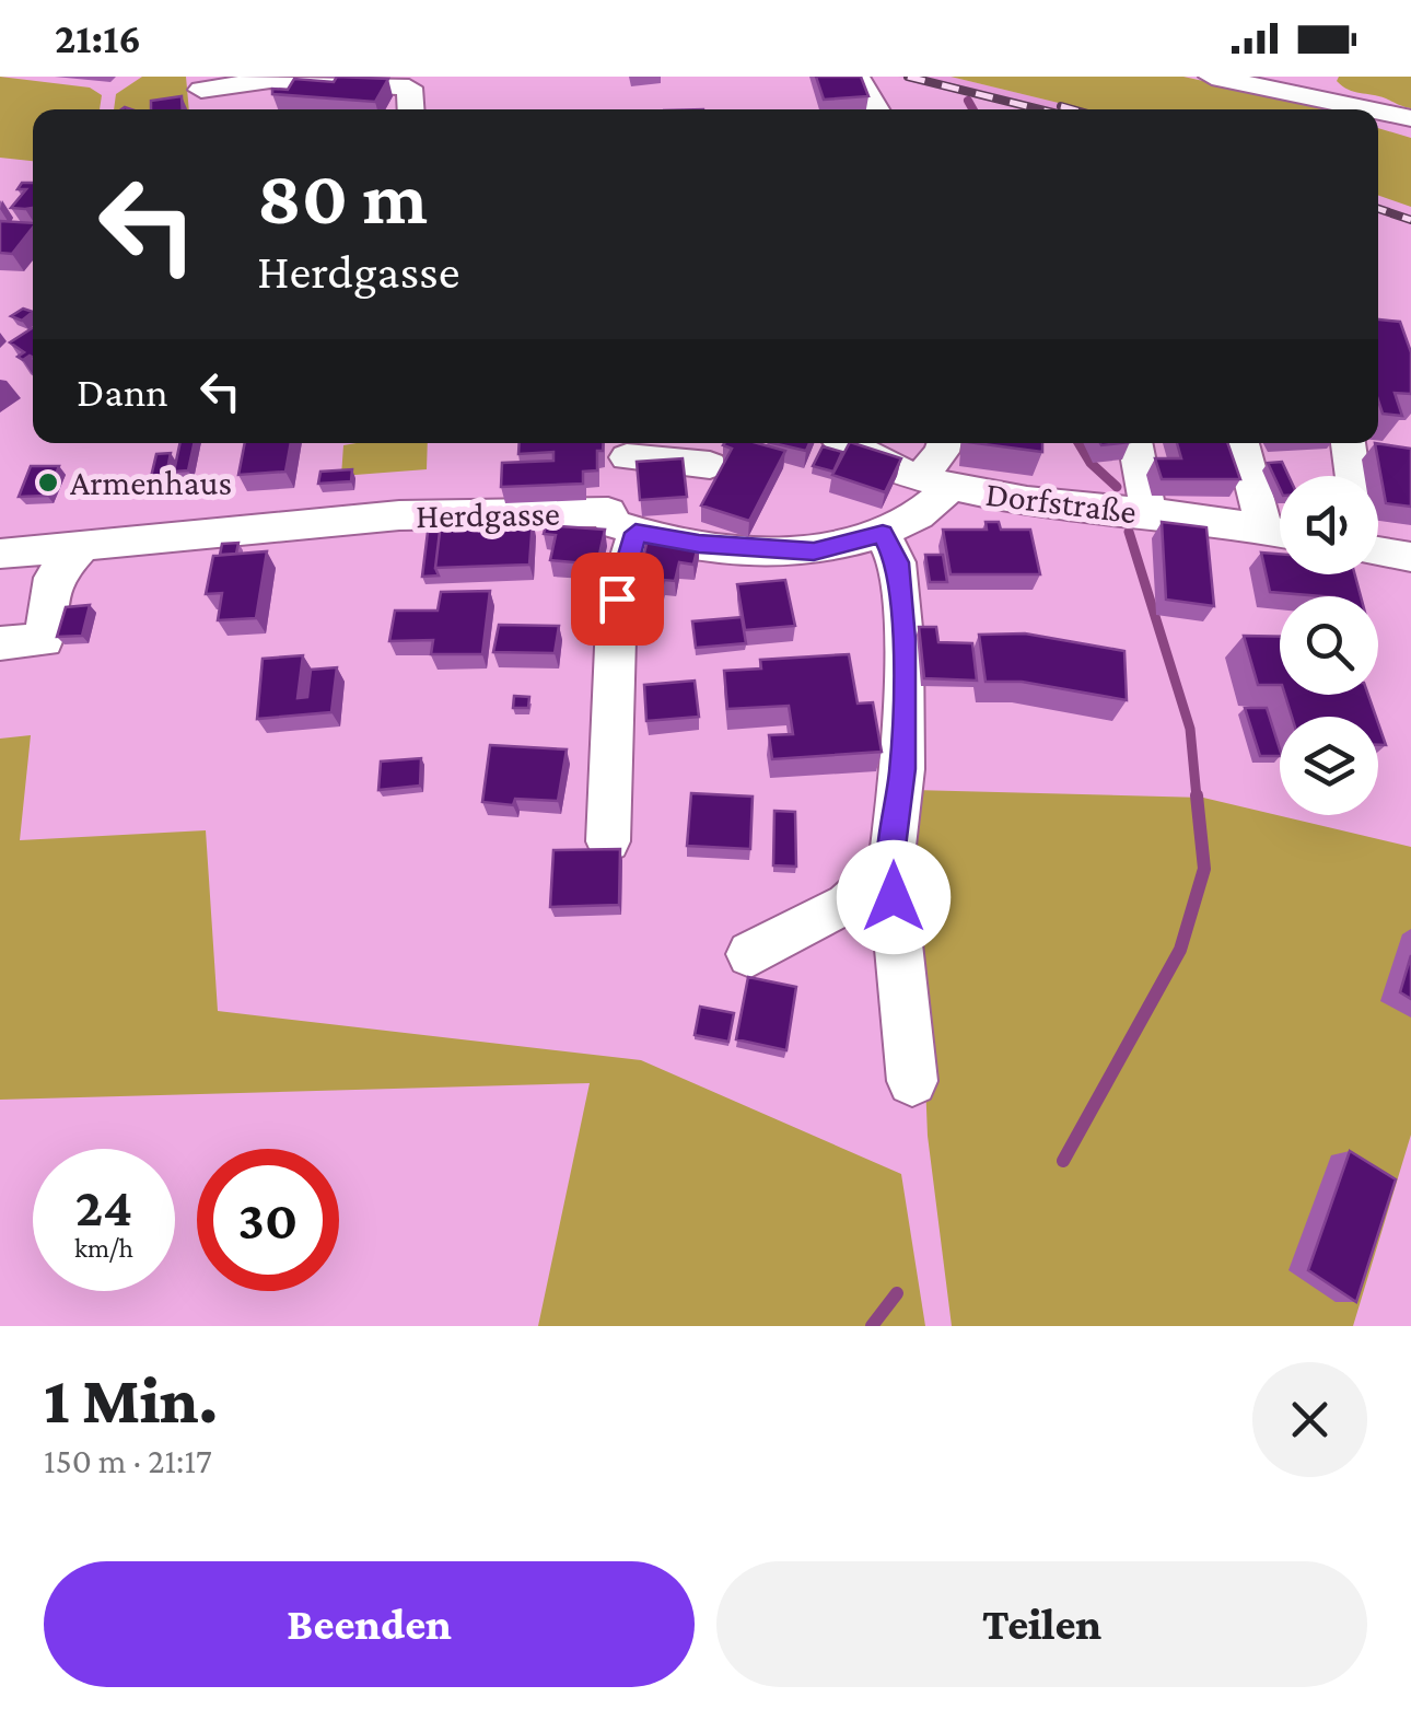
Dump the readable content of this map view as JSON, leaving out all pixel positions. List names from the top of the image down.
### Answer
{
  "streets": {
    "street": ["Dorfstraße", "Herdgasse"]
  },
  "crossings": [
    ["Dorfstraße", "Herdgasse"]
  ],
  "places": ["Armenhaus"],
  "page": {
    "status": "21:16",
    "turn": ["80 m", "Herdgasse"],
    "then": "Dann",
    "speed": "24 km/h",
    "limit": "30",
    "heading": ["1 Min.", "150 m · 21:17"],
    "buttons": ["Beenden", "Teilen"]
  }
}
